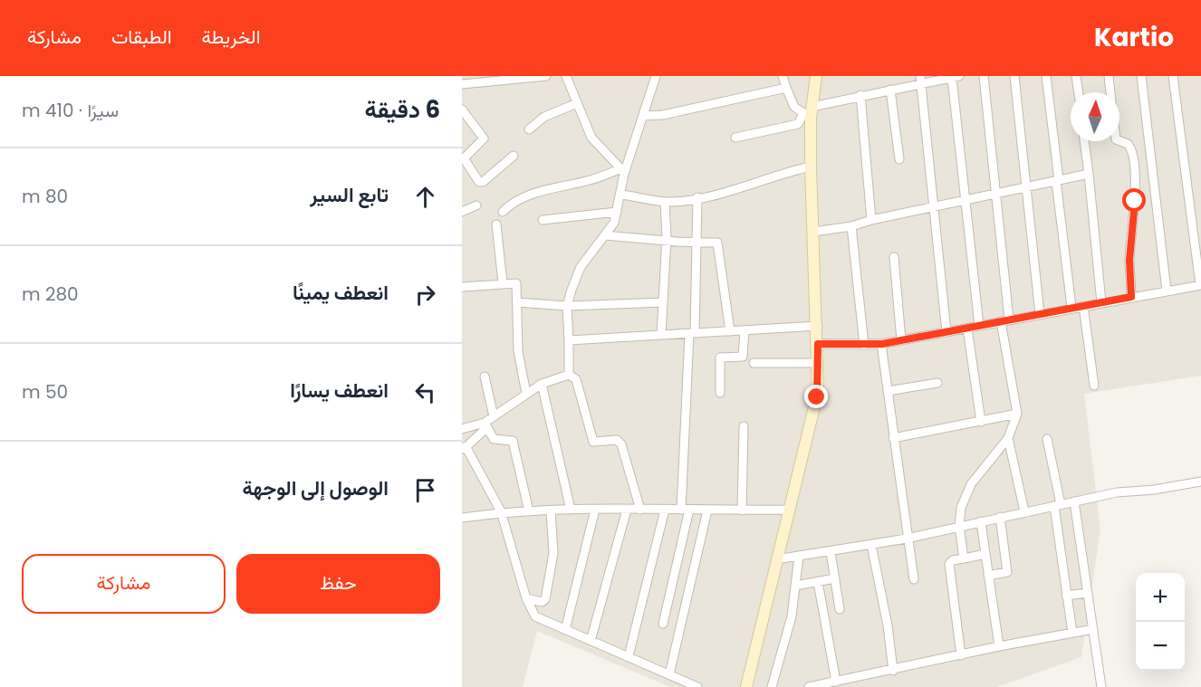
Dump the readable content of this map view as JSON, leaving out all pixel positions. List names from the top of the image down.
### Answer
{
  "north": "top",
  "page": {
    "header": "Kartio",
    "nav": ["الخريطة", "الطبقات", "مشاركة"],
    "heading": ["6 دقيقة", "سيرًا · 410 m"],
    "list": [
      ["تابع السير", "80 m"],
      ["انعطف يمينًا", "280 m"],
      ["انعطف يسارًا", "50 m"],
      "الوصول إلى الوجهة"
    ],
    "buttons": ["حفظ", "مشاركة"],
    "map_buttons": ["+", "−"]
  }
}
